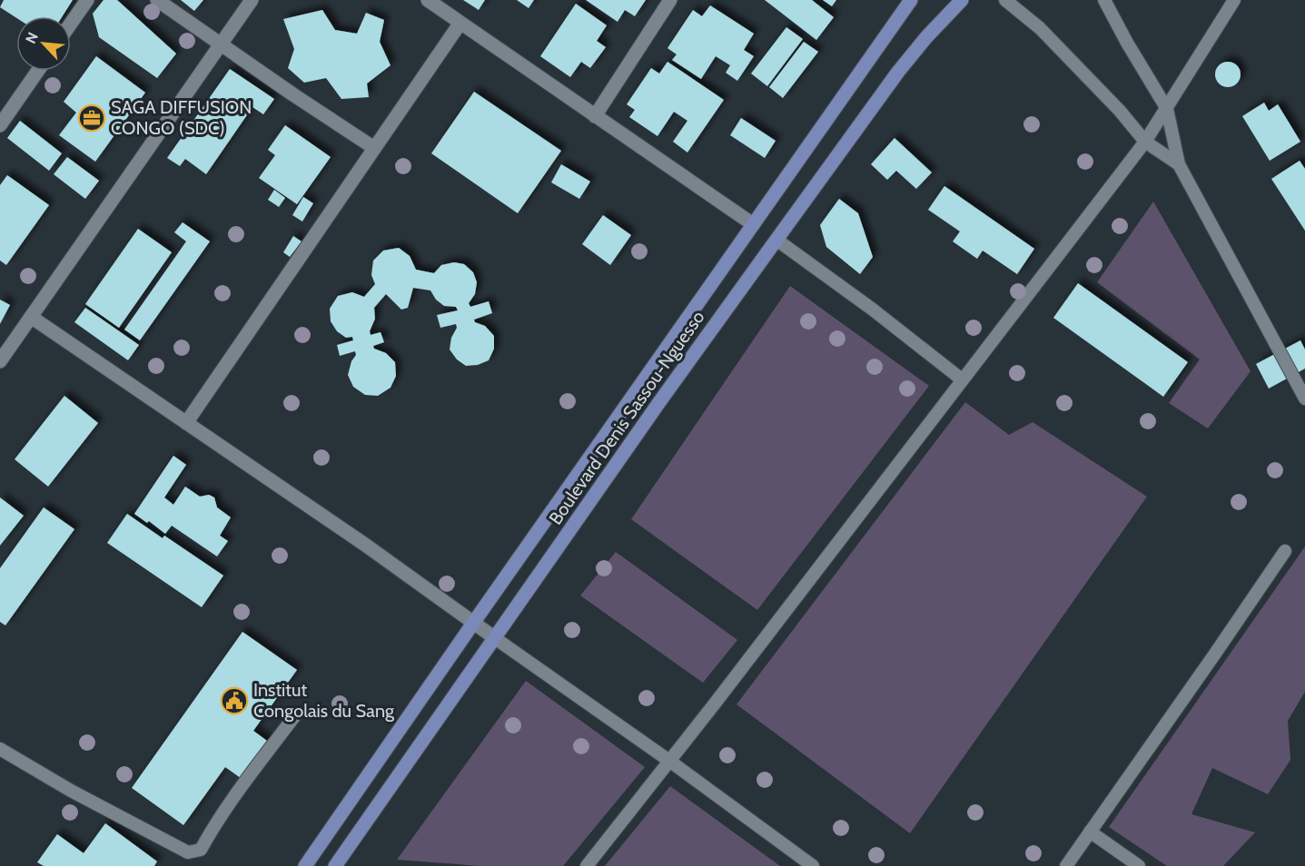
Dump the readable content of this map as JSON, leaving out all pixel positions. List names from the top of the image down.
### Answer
{
  "streets": {
    "main road": ["Boulevard Denis Sassou-Nguesso"]
  },
  "places": {
    "office": ["SAGA DIFFUSION CONGO (SDC)"],
    "public building": ["Institut Congolais du Sang"]
  },
  "north": "top left"
}
